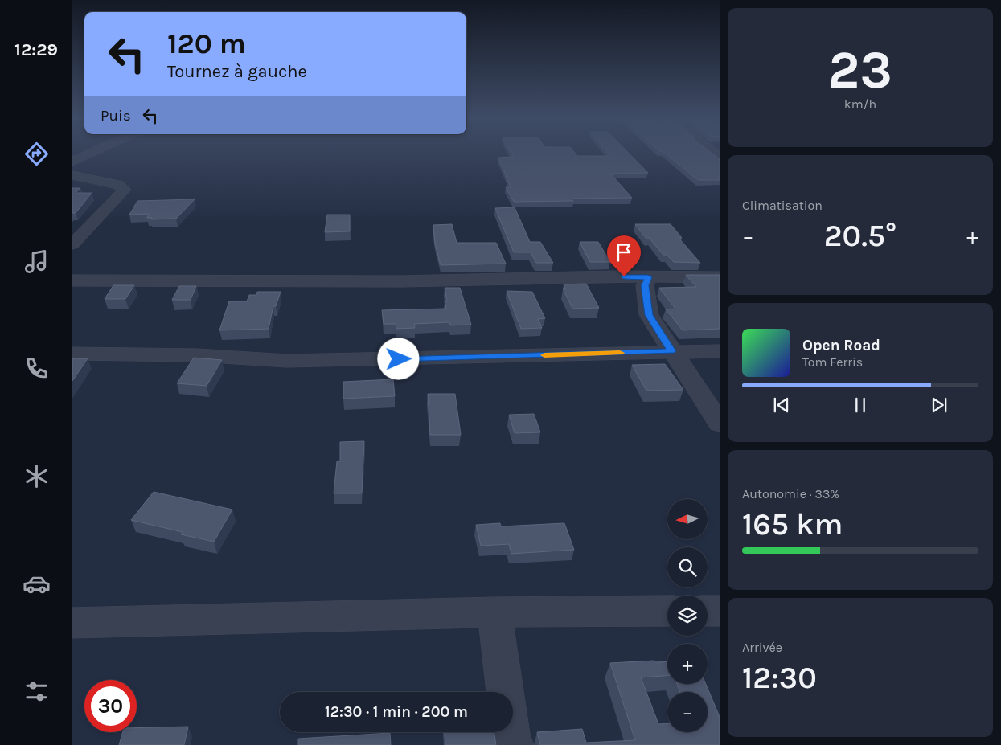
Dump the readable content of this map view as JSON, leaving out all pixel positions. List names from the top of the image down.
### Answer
{
  "north": "left",
  "page": {
    "tabs": "12:29",
    "tile": [
      ["23", "km/h"],
      "Climatisation",
      ["Autonomie · 33%", "165 km"],
      ["Arrivée", "12:30"]
    ],
    "turn": ["120 m", "Tournez à gauche"],
    "then": "Puis",
    "heat": ["−", "20.5°", "+"],
    "song": ["Open Road", "Tom Ferris"],
    "map_buttons": ["+", "−"],
    "limit": "30",
    "trip": "12:30 · 1 min · 200 m"
  }
}
